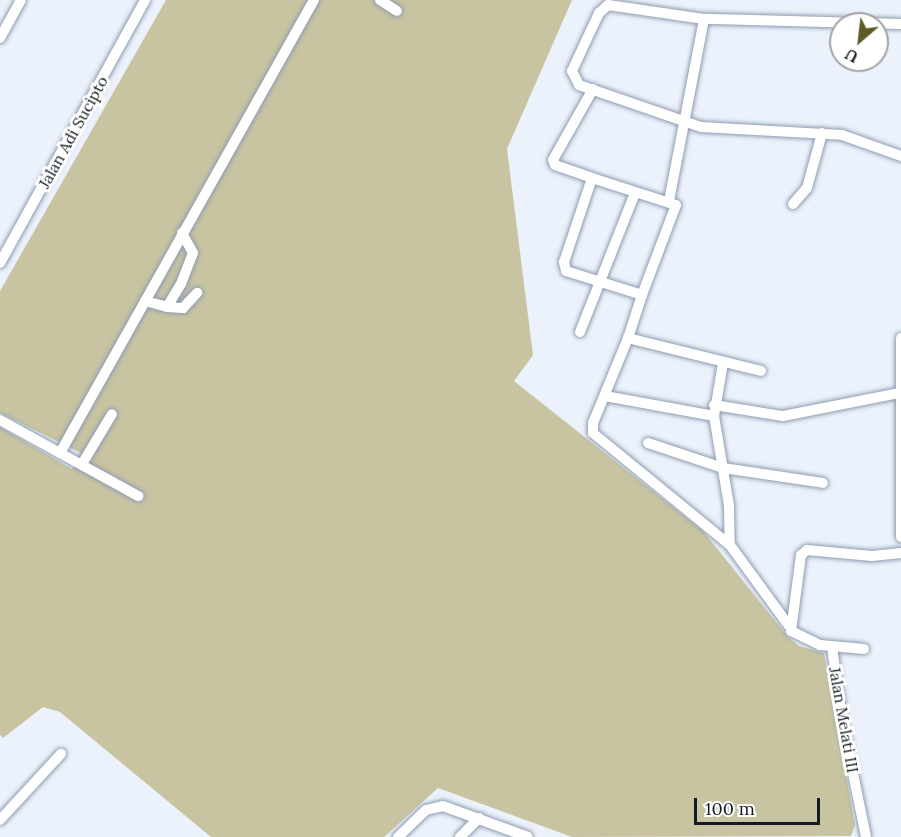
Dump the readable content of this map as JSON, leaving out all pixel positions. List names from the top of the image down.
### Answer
{
  "streets": {
    "street": ["Jalan Adi Sucipto", "Jalan Melati III"]
  },
  "scale_bar": "100 m",
  "north": "bottom left"
}
